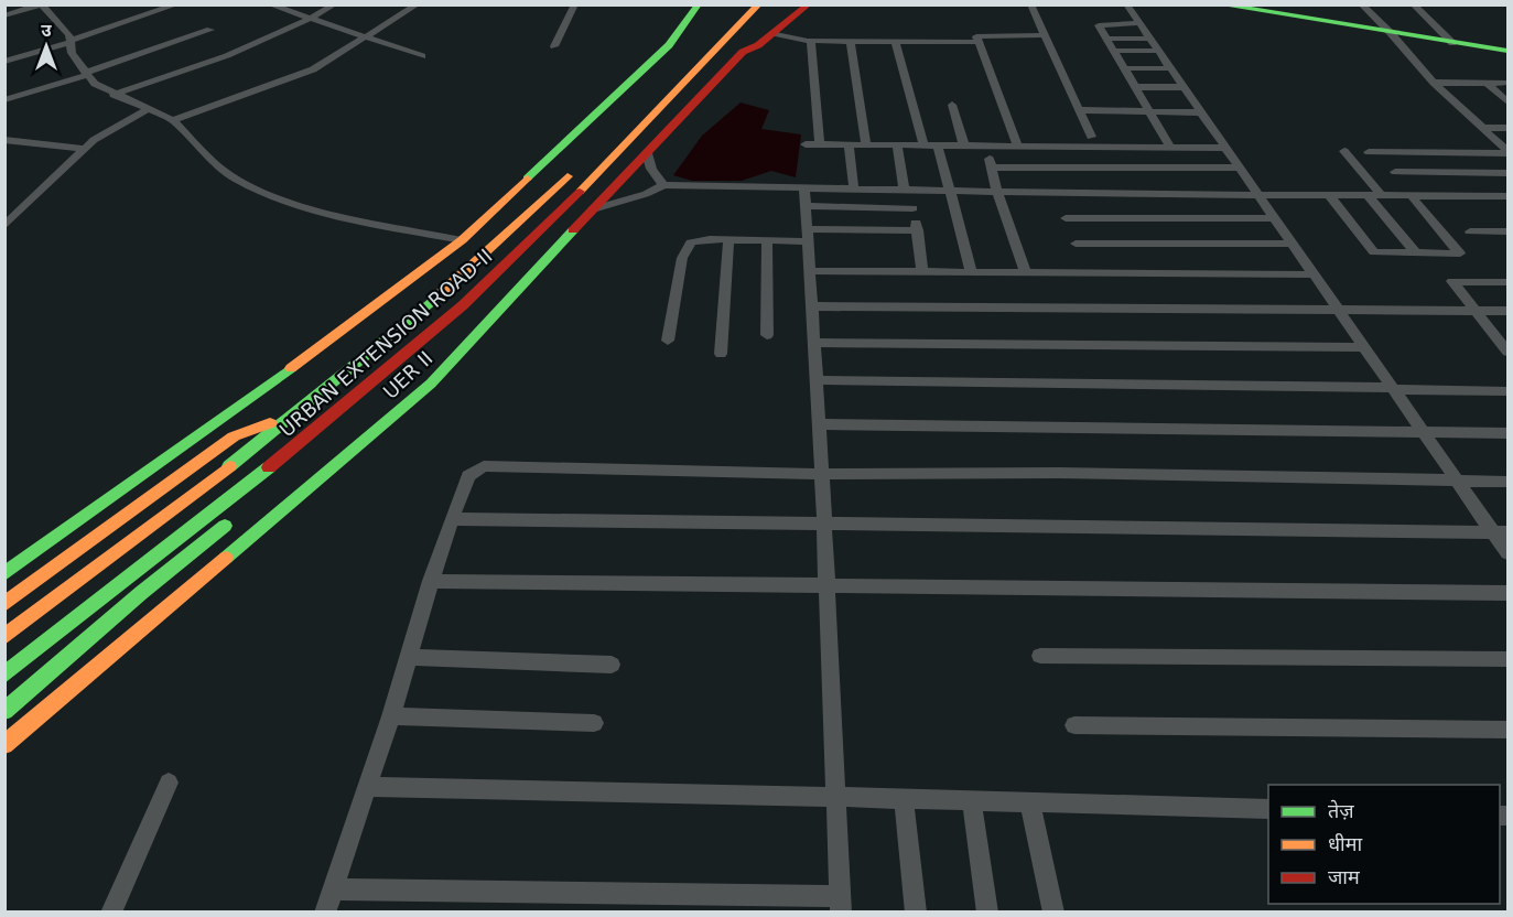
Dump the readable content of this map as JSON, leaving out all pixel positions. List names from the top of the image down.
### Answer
{
  "streets": {
    "main road": ["URBAN EXTENSION ROAD-II", "UER II"]
  },
  "legend": ["तेज़", "धीमा", "जाम"],
  "north": "top"
}
